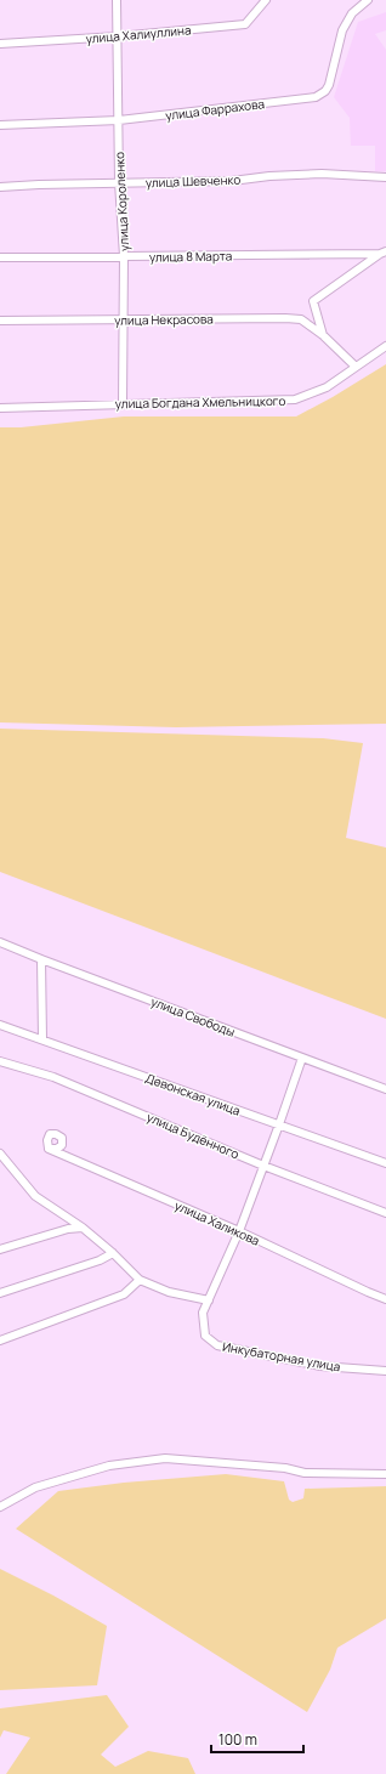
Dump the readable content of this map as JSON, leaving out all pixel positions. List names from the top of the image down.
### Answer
{
  "streets": {
    "street": [
      "улица Халиуллина",
      "улица Фаррахова",
      "улица Шевченко",
      "улица Короленко",
      "улица 8 Марта",
      "улица Некрасова",
      "улица Богдана Хмельницкого",
      "улица Свободы",
      "Девонская улица",
      "улица Будённого",
      "улица Халикова",
      "Инкубаторная улица"
    ]
  },
  "crossings": [
    ["улица Халиуллина", "улица Короленко"],
    ["улица Фаррахова", "улица Короленко"],
    ["улица Шевченко", "улица Короленко"],
    ["улица Короленко", "улица 8 Марта"],
    ["улица Короленко", "улица Некрасова"],
    ["улица Короленко", "улица Богдана Хмельницкого"],
    ["улица 8 Марта", "улица Некрасова"],
    ["улица Некрасова", "улица Богдана Хмельницкого"],
    ["улица Свободы", "Инкубаторная улица"],
    ["Девонская улица", "Инкубаторная улица"],
    ["улица Будённого", "Инкубаторная улица"],
    ["улица Халикова", "Инкубаторная улица"]
  ],
  "scale_bar": "100 m"
}
